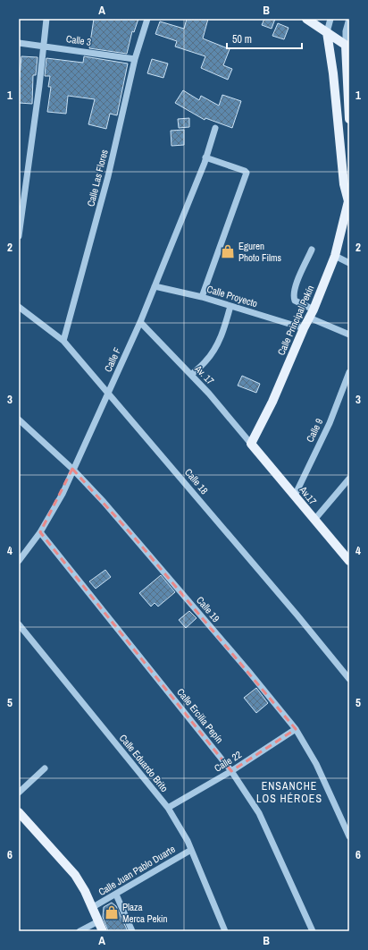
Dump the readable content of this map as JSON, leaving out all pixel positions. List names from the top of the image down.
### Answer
{
  "streets": {
    "main road": ["Calle Principal Pekín", "Av.17"],
    "street": [
      "Calle 3",
      "Calle Las Flores",
      "Calle Proyecto",
      "Calle F",
      "Av. 17",
      "Calle 9",
      "Calle 18",
      "Calle 19",
      "Calle Ercilia Pepín",
      "Calle 22",
      "Calle Eduardo Brito",
      "Calle Juan Pablo Duarte"
    ]
  },
  "crossings": [
    ["Calle 3", "Calle Las Flores"],
    ["Calle Las Flores", "Calle 18"],
    ["Calle Proyecto", "Calle Principal Pekín"],
    ["Calle Proyecto", "Calle F"],
    ["Calle Principal Pekín", "Av. 17"],
    ["Calle Principal Pekín", "Av.17"],
    ["Calle F", "Av. 17"],
    ["Calle F", "Calle 18"],
    ["Calle F", "Calle 19"],
    ["Calle F", "Calle Ercilia Pepín"],
    ["Av. 17", "Av.17"],
    ["Calle 9", "Av.17"],
    ["Calle 19", "Calle 22"],
    ["Calle Ercilia Pepín", "Calle 22"],
    ["Calle 22", "Calle Eduardo Brito"],
    ["Calle Eduardo Brito", "Calle Juan Pablo Duarte"]
  ],
  "districts": ["ENSANCHE LOS HÉROES"],
  "places": {
    "shop": ["Eguren Photo Films", "Plaza Merca Pekin"]
  },
  "scale_bar": "50 m",
  "grid": {
    "columns": ["A", "B"],
    "rows": [
      "1",
      "2",
      "3",
      "4",
      "5",
      "6"
    ]
  }
}
